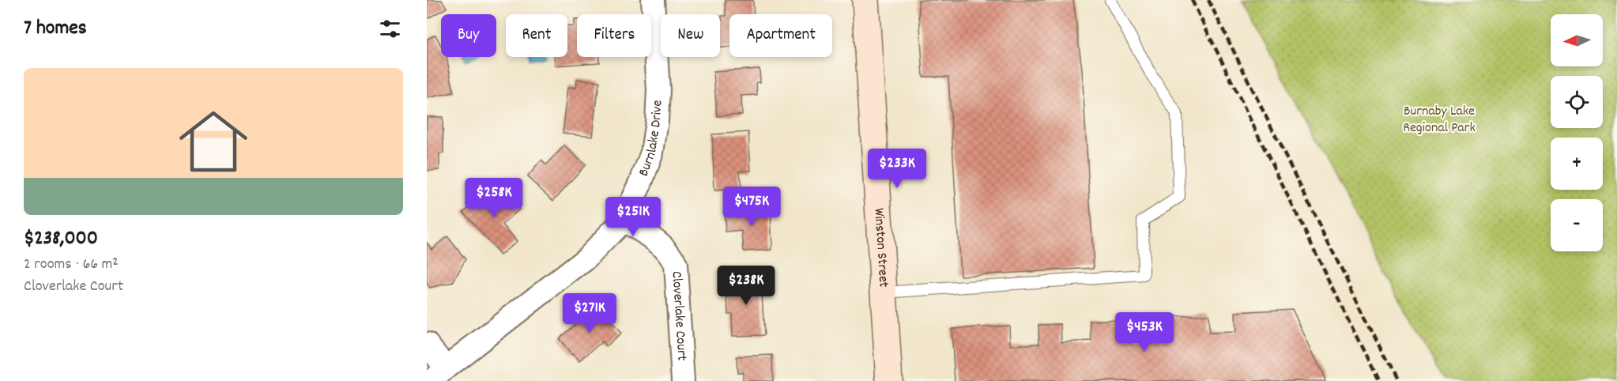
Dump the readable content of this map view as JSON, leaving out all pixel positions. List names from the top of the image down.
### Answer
{
  "streets": {
    "street": ["Burnlake Drive", "Winston Street", "Cloverlake Court"]
  },
  "crossings": [
    ["Burnlake Drive", "Cloverlake Court"]
  ],
  "parks": ["Burnaby Lake Regional Park"],
  "north": "left",
  "page": {
    "heading": "7 homes",
    "map_buttons": ["+", "−"],
    "chip": [
      "Buy",
      "Rent",
      "Filters",
      "New",
      "Apartment"
    ],
    "list": [
      {
        "name": "$238,000",
        "note": "2 rooms · 66 m² · Cloverlake Court"
      }
    ],
    "price": [
      "$233K",
      "$258K",
      "$475K",
      "$251K",
      "$238K",
      "$271K",
      "$453K"
    ]
  }
}
